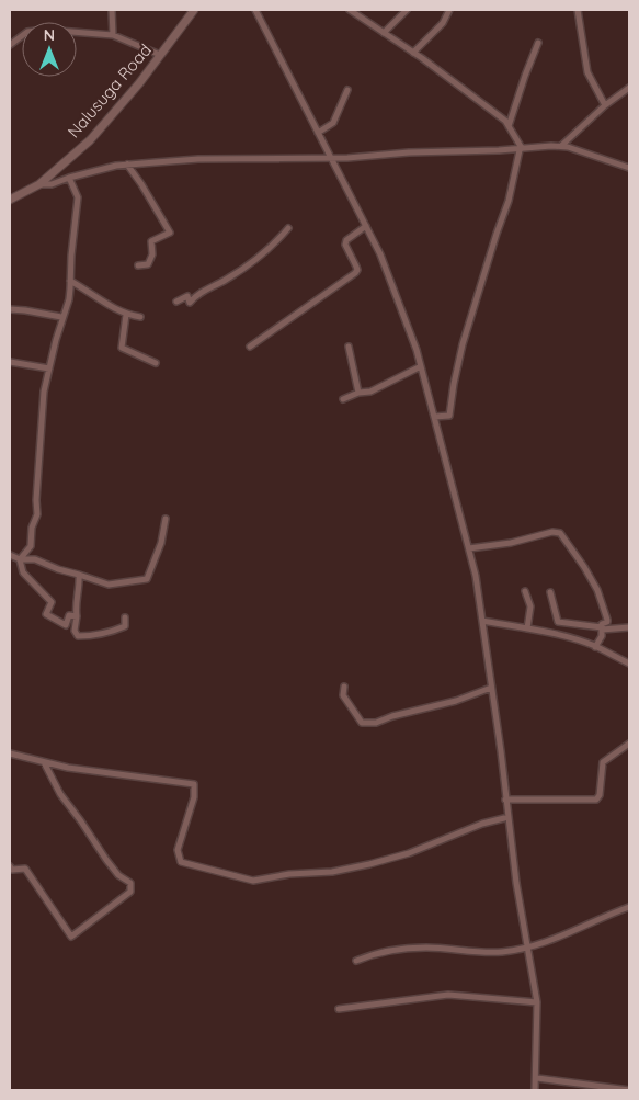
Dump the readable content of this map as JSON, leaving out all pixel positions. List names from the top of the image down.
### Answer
{
  "streets": {
    "street": ["Nalusuga Road"]
  },
  "north": "top"
}
